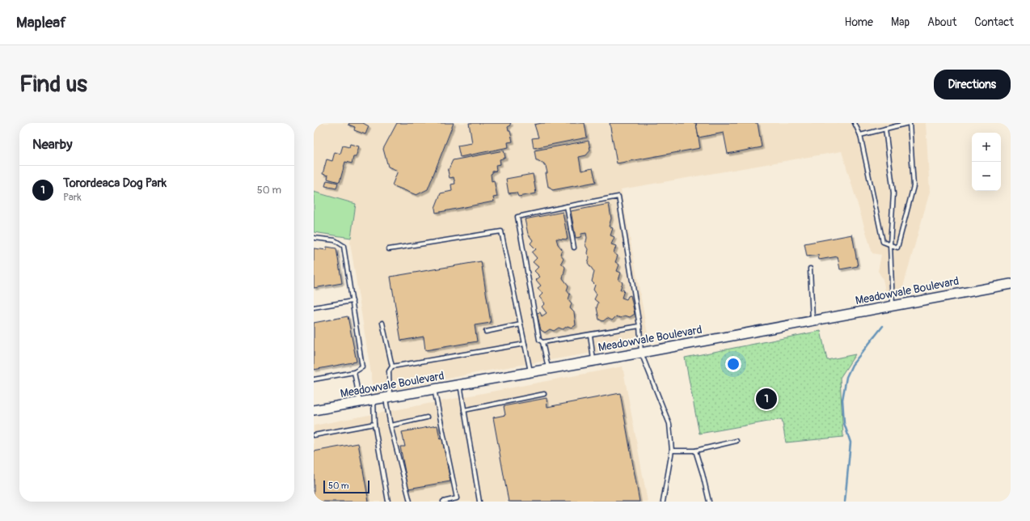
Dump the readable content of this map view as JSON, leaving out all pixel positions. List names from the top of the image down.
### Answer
{
  "streets": {
    "main road": ["Meadowvale Boulevard"]
  },
  "scale_bar": "50 m",
  "page": {
    "header": "Mapleaf",
    "nav": [
      "Home",
      "Map",
      "About",
      "Contact"
    ],
    "buttons": "Directions",
    "title": "Find us",
    "heading": "Nearby",
    "map_buttons": ["+", "−"],
    "list": [
      {
        "mark": "1",
        "name": "Torordeaca Dog Park",
        "note": "Park",
        "value": "50 m"
      }
    ],
    "pins": "1",
    "scale": "50 m"
  }
}
